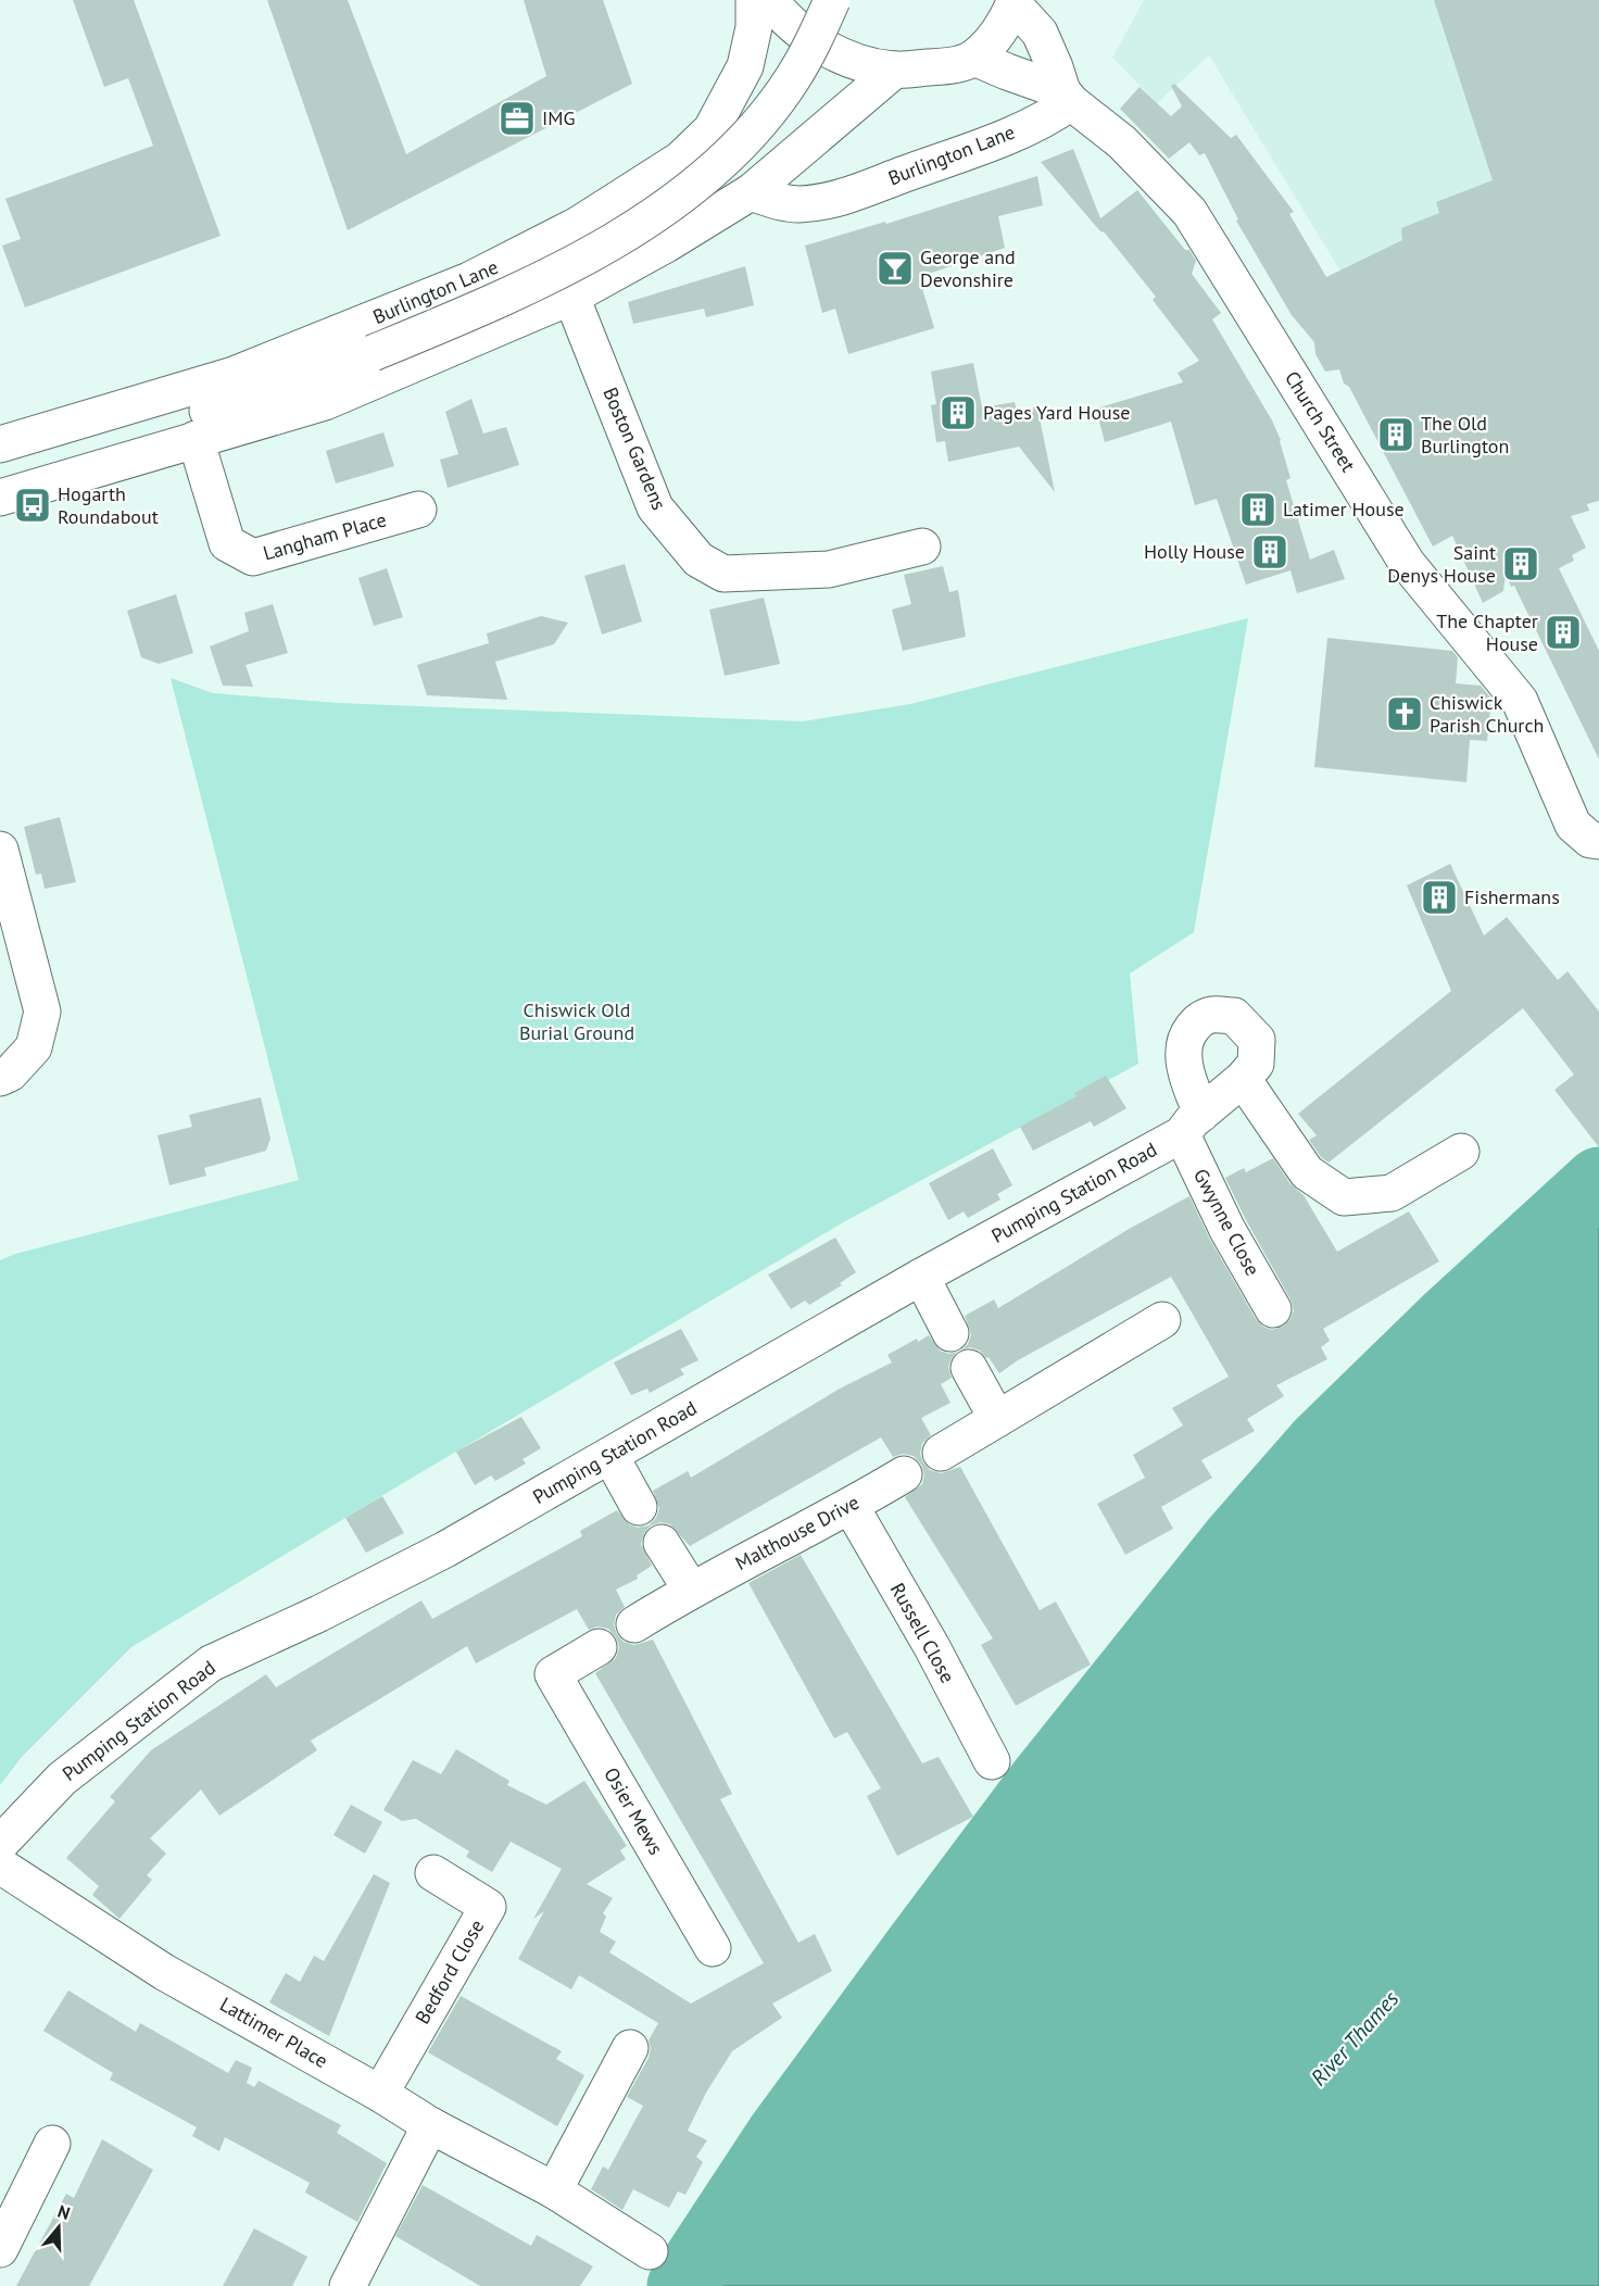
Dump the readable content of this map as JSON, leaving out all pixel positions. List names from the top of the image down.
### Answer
{
  "streets": {
    "main road": [
      "Burlington Lane",
      "Church Street",
      "Boston Gardens",
      "Langham Place",
      "Pumping Station Road",
      "Gwynne Close",
      "Malthouse Drive",
      "Russell Close",
      "Osier Mews",
      "Bedford Close",
      "Lattimer Place"
    ]
  },
  "crossings": [
    ["Burlington Lane", "Church Street"],
    ["Pumping Station Road", "Gwynne Close"],
    ["Malthouse Drive", "Russell Close"],
    ["Bedford Close", "Lattimer Place"]
  ],
  "water": ["River Thames"],
  "parks": ["Chiswick Old Burial Ground"],
  "places": {
    "office": ["IMG"],
    "bar": ["George and Devonshire"],
    "building": [
      "Pages Yard House",
      "The Old Burlington",
      "Latimer House",
      "Holly House",
      "Saint Denys House",
      "The Chapter House",
      "Fishermans"
    ],
    "bus stop": ["Hogarth Roundabout"],
    "church": ["Chiswick Parish Church"]
  },
  "north": "top"
}
